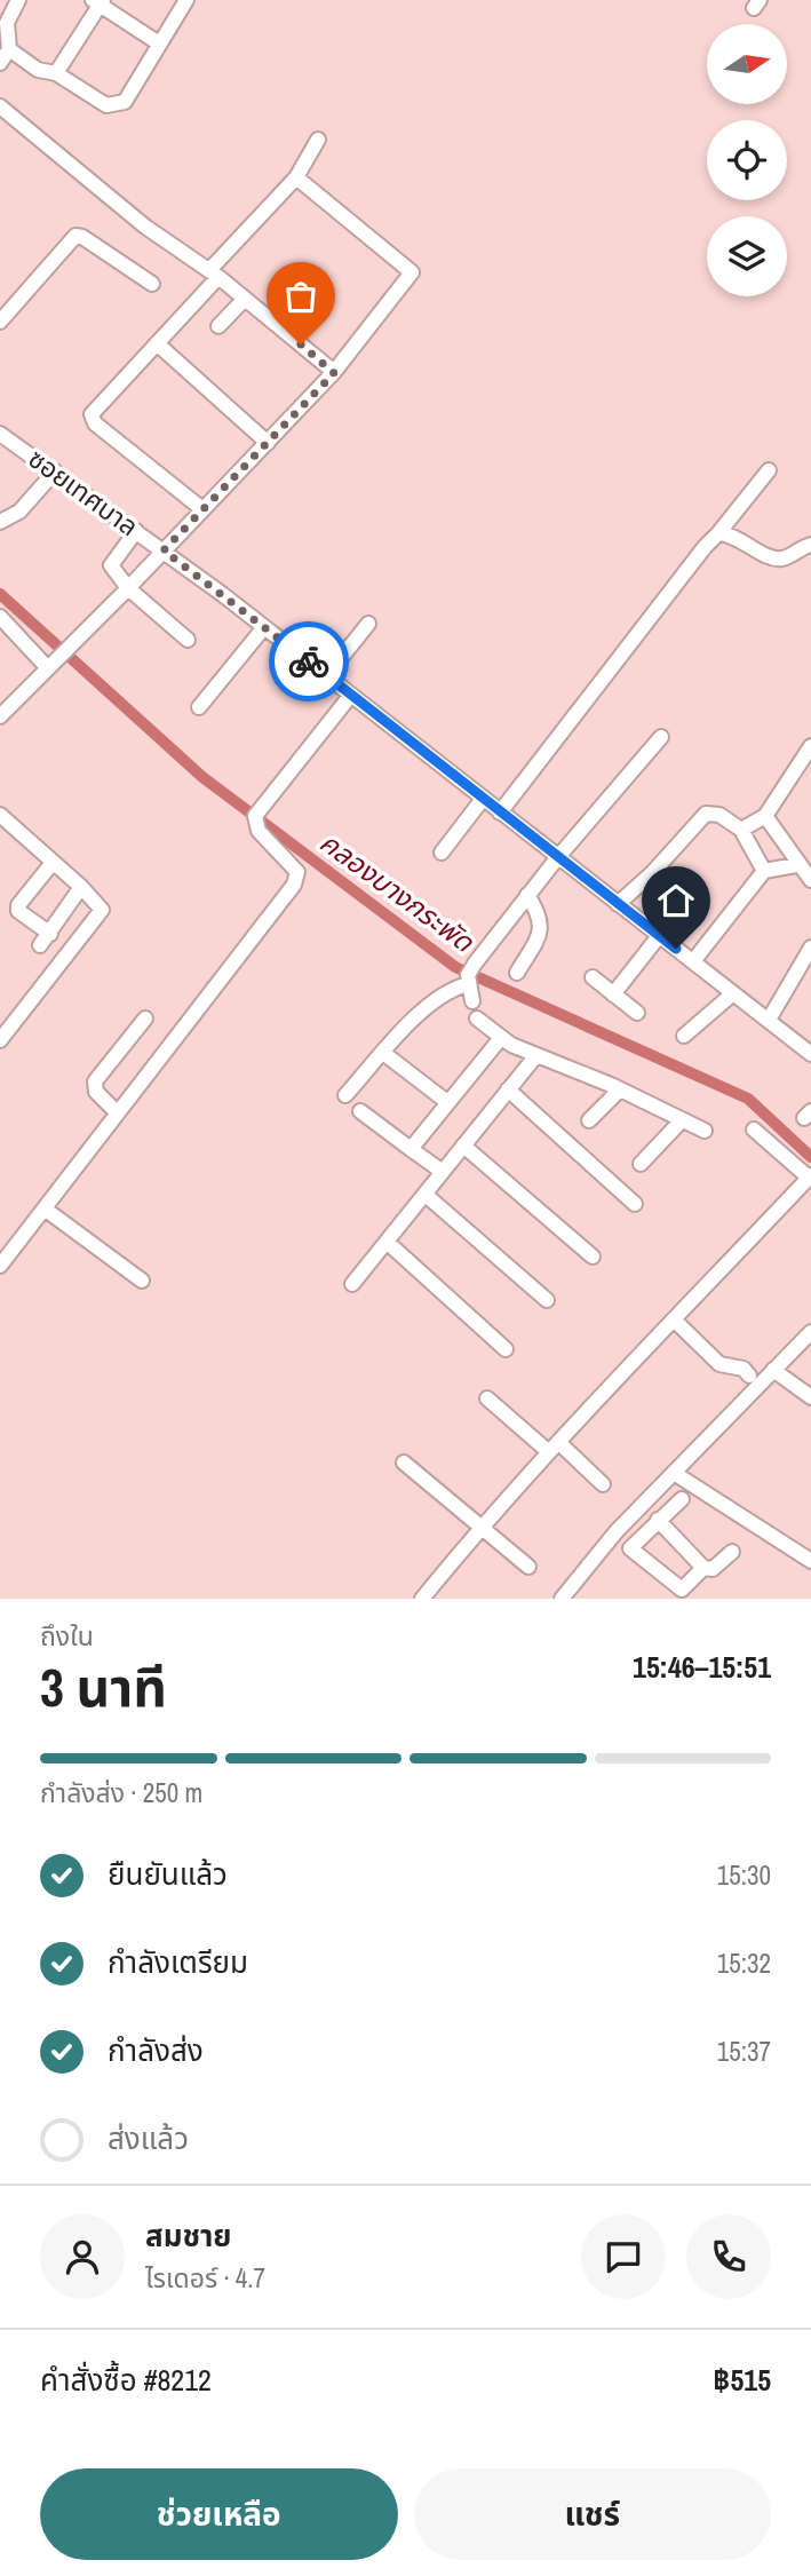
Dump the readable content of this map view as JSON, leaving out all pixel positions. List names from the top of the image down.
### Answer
{
  "streets": {
    "street": ["ซอยเทศบาล"]
  },
  "water": ["คลองบางกระพัด"],
  "north": "right",
  "page": {
    "heading": ["3 นาที", "ถึงใน", "15:46–15:51"],
    "panel": [
      "สมชาย",
      "ไรเดอร์ · 4.7",
      "คำสั่งซื้อ #8212",
      "฿515"
    ],
    "bar": "กำลังส่ง · 250 m",
    "list": [
      ["ยืนยันแล้ว", "15:30"],
      ["กำลังเตรียม", "15:32"],
      ["กำลังส่ง", "15:37"],
      "ส่งแล้ว"
    ],
    "buttons": ["ช่วยเหลือ", "แชร์"]
  }
}
